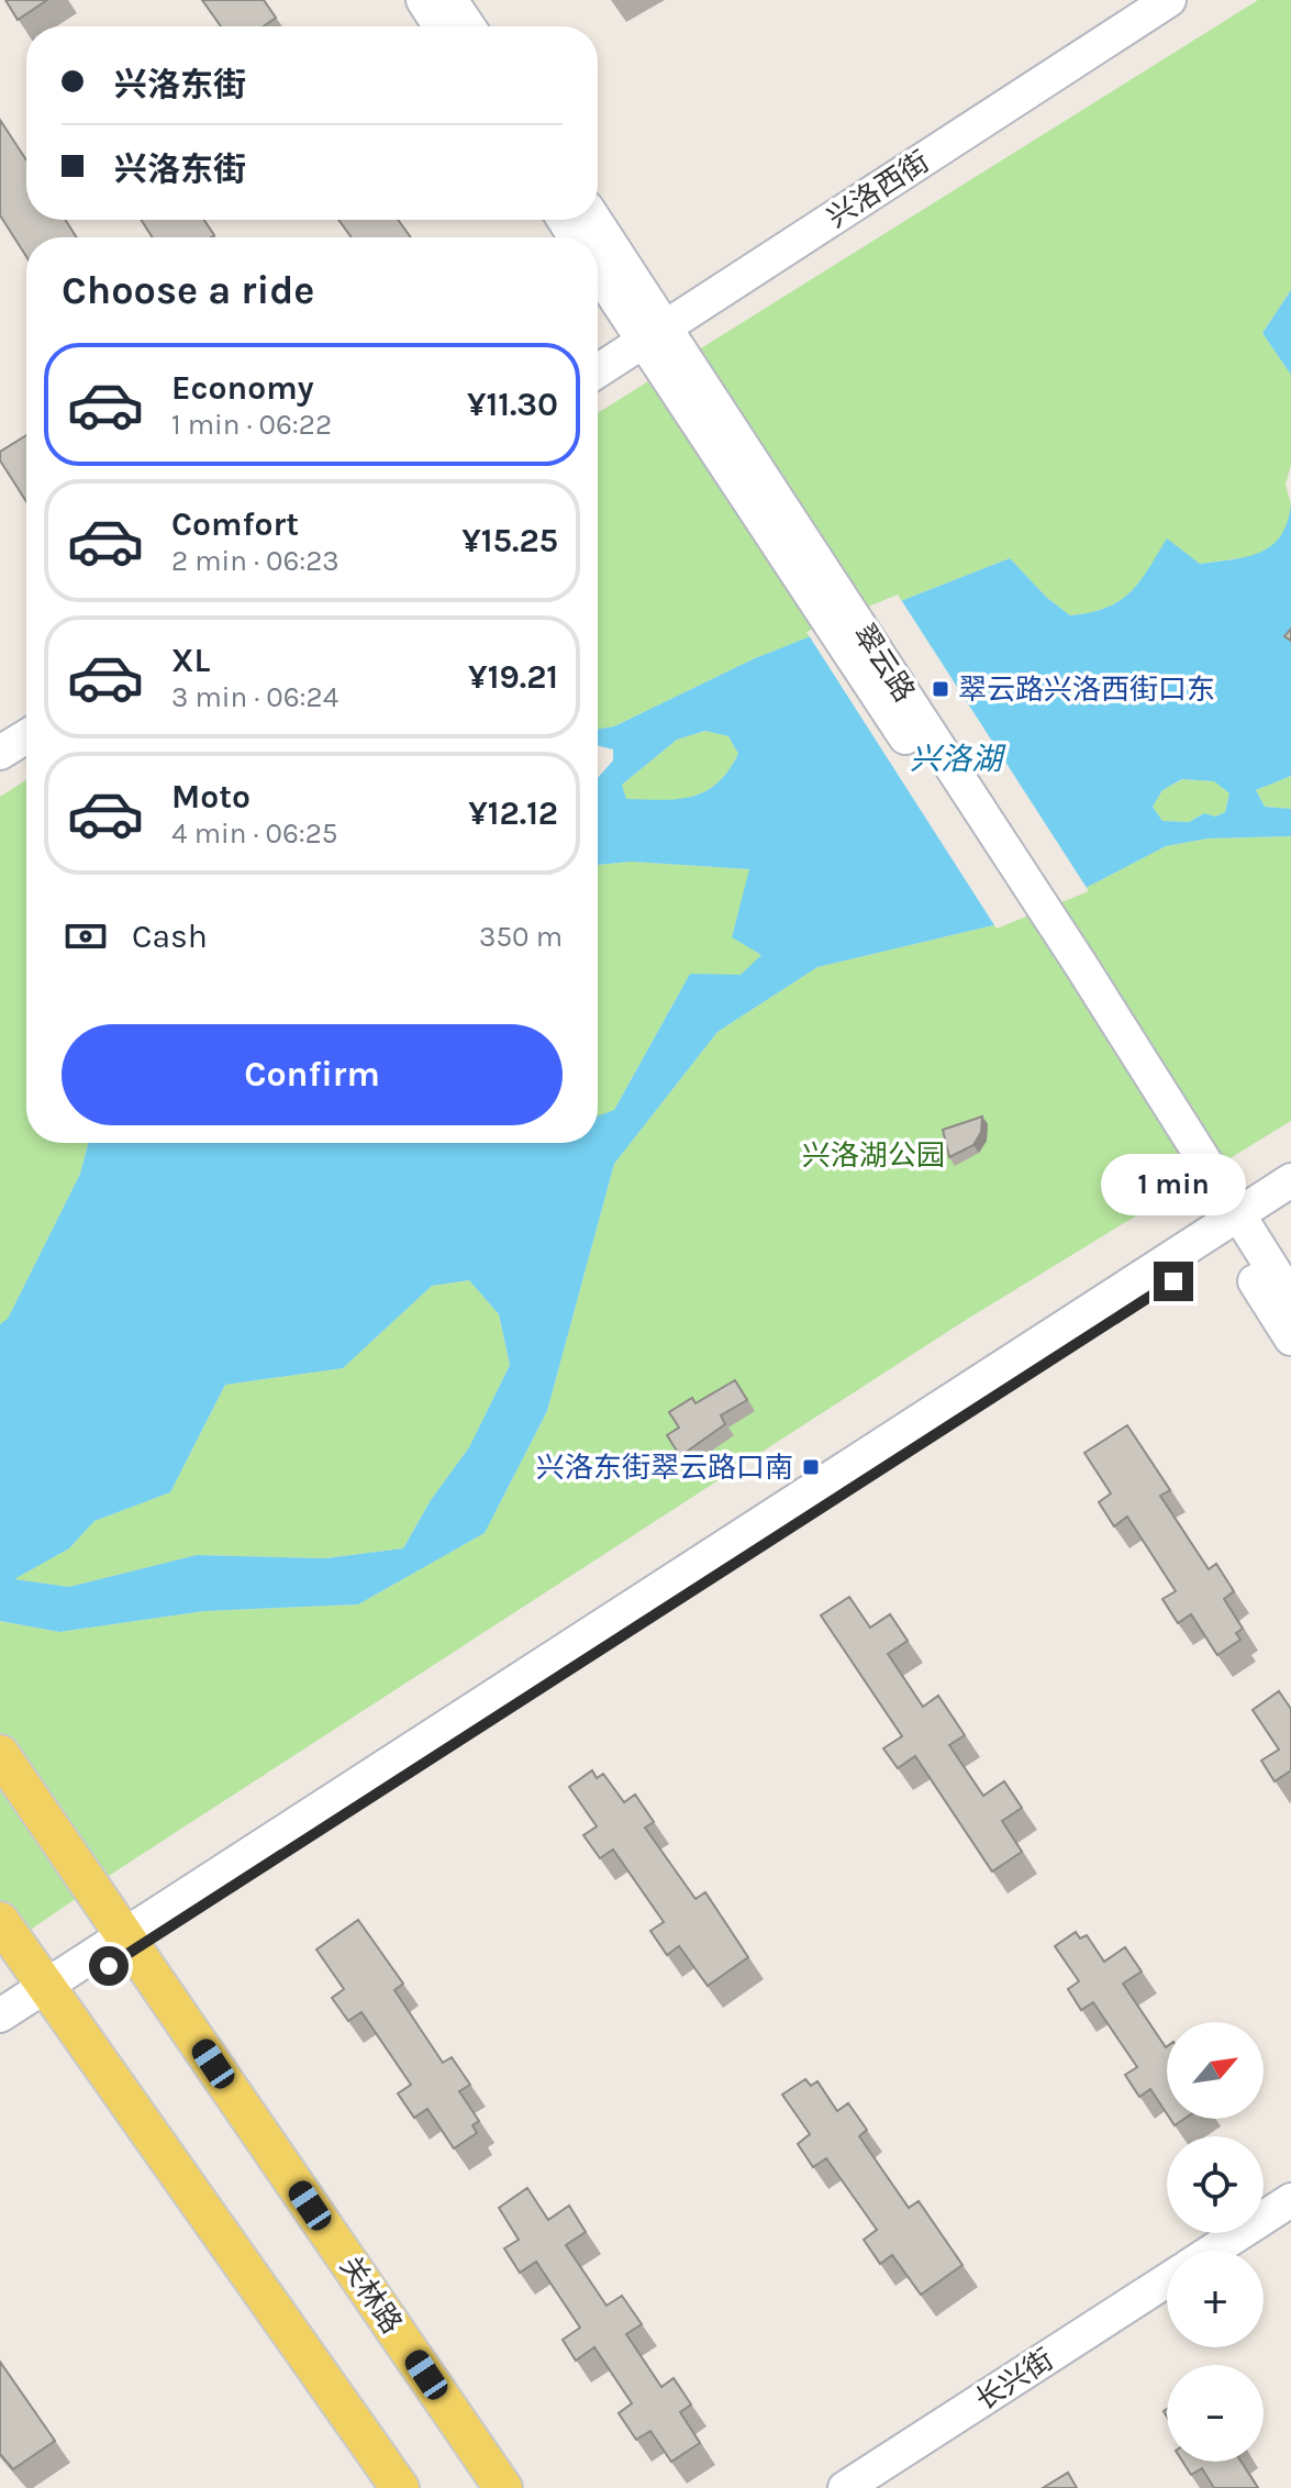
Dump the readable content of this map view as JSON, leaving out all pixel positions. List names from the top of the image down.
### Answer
{
  "streets": {
    "main road": ["关林路"],
    "street": ["兴洛西街", "翠云路", "长兴街"]
  },
  "crossings": [
    ["兴洛西街", "翠云路"]
  ],
  "water": ["兴洛湖"],
  "parks": ["兴洛湖公园"],
  "places": {
    "transit": ["翠云路兴洛西街口东", "兴洛东街翠云路口南"]
  },
  "north": "top right",
  "page": {
    "banner": ["兴洛东街", "兴洛东街"],
    "heading": "Choose a ride",
    "list": [
      {
        "name": "Economy",
        "note": "1 min · 06:22",
        "value": "¥11.30"
      },
      {
        "name": "Comfort",
        "note": "2 min · 06:23",
        "value": "¥15.25"
      },
      {
        "name": "XL",
        "note": "3 min · 06:24",
        "value": "¥19.21"
      },
      {
        "name": "Moto",
        "note": "4 min · 06:25",
        "value": "¥12.12"
      }
    ],
    "pay": ["Cash", "350 m"],
    "buttons": "Confirm",
    "bubble": "1 min",
    "map_buttons": ["+", "−"]
  }
}
